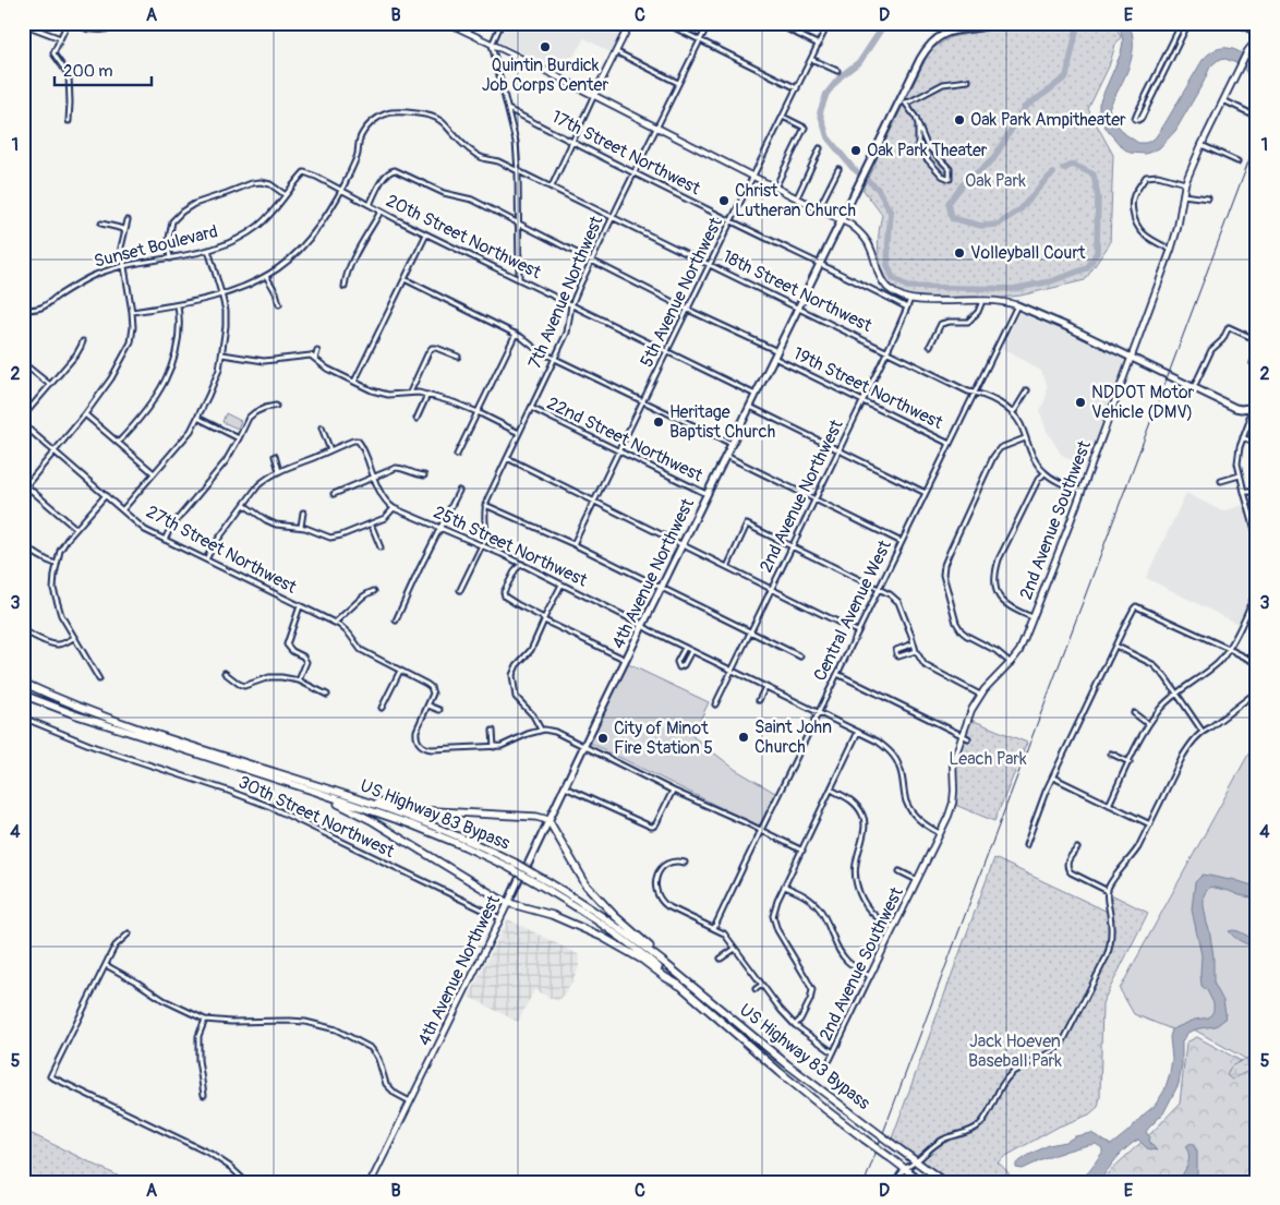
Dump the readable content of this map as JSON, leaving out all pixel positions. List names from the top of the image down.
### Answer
{
  "streets": {
    "highway": ["US Highway 83 Bypass"],
    "main road": ["4th Avenue Northwest"],
    "street": [
      "17th Street Northwest",
      "20th Street Northwest",
      "Sunset Boulevard",
      "18th Street Northwest",
      "7th Avenue Northwest",
      "5th Avenue Northwest",
      "19th Street Northwest",
      "22nd Street Northwest",
      "2nd Avenue Northwest",
      "2nd Avenue Southwest",
      "25th Street Northwest",
      "27th Street Northwest",
      "Central Avenue West",
      "30th Street Northwest"
    ]
  },
  "crossings": [
    ["17th Street Northwest", "7th Avenue Northwest"],
    ["17th Street Northwest", "5th Avenue Northwest"],
    ["17th Street Northwest", "2nd Avenue Northwest"],
    ["17th Street Northwest", "4th Avenue Northwest"],
    ["20th Street Northwest", "Sunset Boulevard"],
    ["20th Street Northwest", "18th Street Northwest"],
    ["20th Street Northwest", "7th Avenue Northwest"],
    ["20th Street Northwest", "5th Avenue Northwest"],
    ["20th Street Northwest", "19th Street Northwest"],
    ["20th Street Northwest", "4th Avenue Northwest"],
    ["18th Street Northwest", "7th Avenue Northwest"],
    ["18th Street Northwest", "5th Avenue Northwest"],
    ["18th Street Northwest", "2nd Avenue Northwest"],
    ["18th Street Northwest", "4th Avenue Northwest"],
    ["18th Street Northwest", "Central Avenue West"],
    ["7th Avenue Northwest", "19th Street Northwest"],
    ["7th Avenue Northwest", "22nd Street Northwest"],
    ["7th Avenue Northwest", "25th Street Northwest"],
    ["5th Avenue Northwest", "19th Street Northwest"],
    ["5th Avenue Northwest", "22nd Street Northwest"],
    ["19th Street Northwest", "2nd Avenue Northwest"],
    ["19th Street Northwest", "4th Avenue Northwest"],
    ["19th Street Northwest", "Central Avenue West"],
    ["22nd Street Northwest", "4th Avenue Northwest"],
    ["2nd Avenue Northwest", "25th Street Northwest"],
    ["2nd Avenue Southwest", "25th Street Northwest"],
    ["25th Street Northwest", "4th Avenue Northwest"],
    ["25th Street Northwest", "Central Avenue West"],
    ["4th Avenue Northwest", "30th Street Northwest"]
  ],
  "parks": ["Oak Park", "Leach Park", "Jack Hoeven Baseball Park"],
  "places": [
    "Quintin Burdick Job Corps Center",
    "Oak Park Ampitheater",
    "Oak Park Theater",
    "Christ Lutheran Church",
    "Volleyball Court",
    "NDDOT Motor Vehicle (DMV)",
    "Heritage Baptist Church",
    "Saint John Church",
    "City of Minot Fire Station 5"
  ],
  "scale_bar": "200 m",
  "grid": {
    "columns": [
      "A",
      "B",
      "C",
      "D",
      "E"
    ],
    "rows": [
      "1",
      "2",
      "3",
      "4",
      "5"
    ]
  }
}
